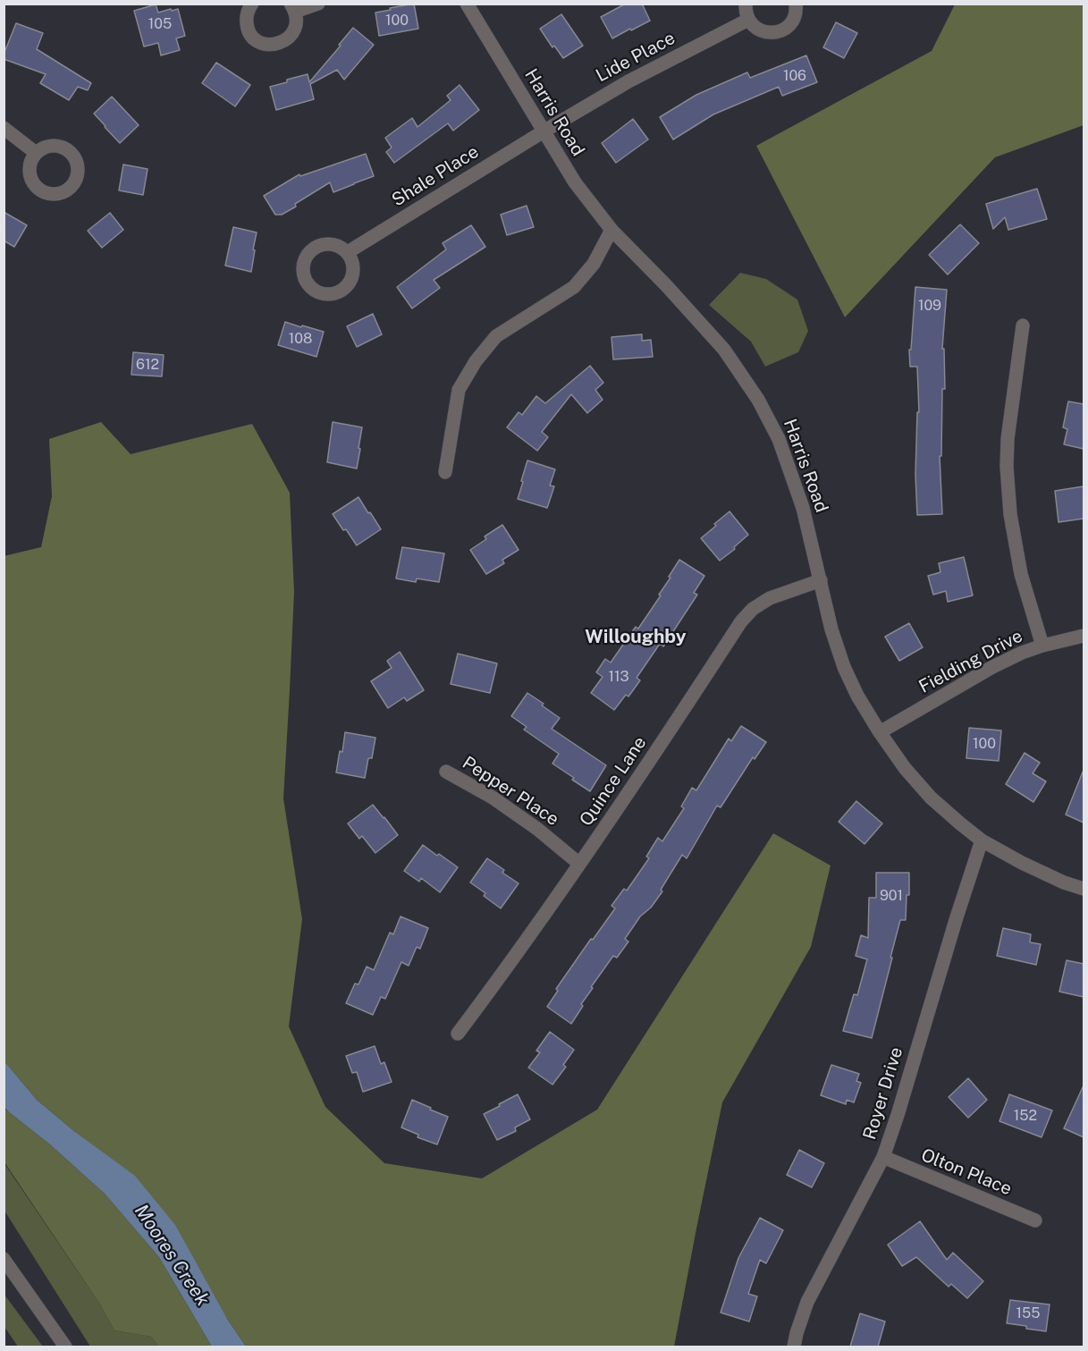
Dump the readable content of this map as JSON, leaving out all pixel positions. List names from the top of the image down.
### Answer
{
  "streets": {
    "street": [
      "Lide Place",
      "Harris Road",
      "Shale Place",
      "Fielding Drive",
      "Quince Lane",
      "Pepper Place",
      "Royer Drive",
      "Olton Place"
    ]
  },
  "crossings": [
    ["Lide Place", "Harris Road"],
    ["Lide Place", "Shale Place"],
    ["Harris Road", "Shale Place"],
    ["Harris Road", "Fielding Drive"],
    ["Harris Road", "Quince Lane"],
    ["Harris Road", "Royer Drive"],
    ["Quince Lane", "Pepper Place"],
    ["Royer Drive", "Olton Place"]
  ],
  "districts": ["Willoughby"],
  "water": ["Moores Creek"],
  "house_numbers": [
    "100",
    "105",
    "106",
    "109",
    "108",
    "612",
    "113",
    "100",
    "901",
    "152",
    "155"
  ]
}
